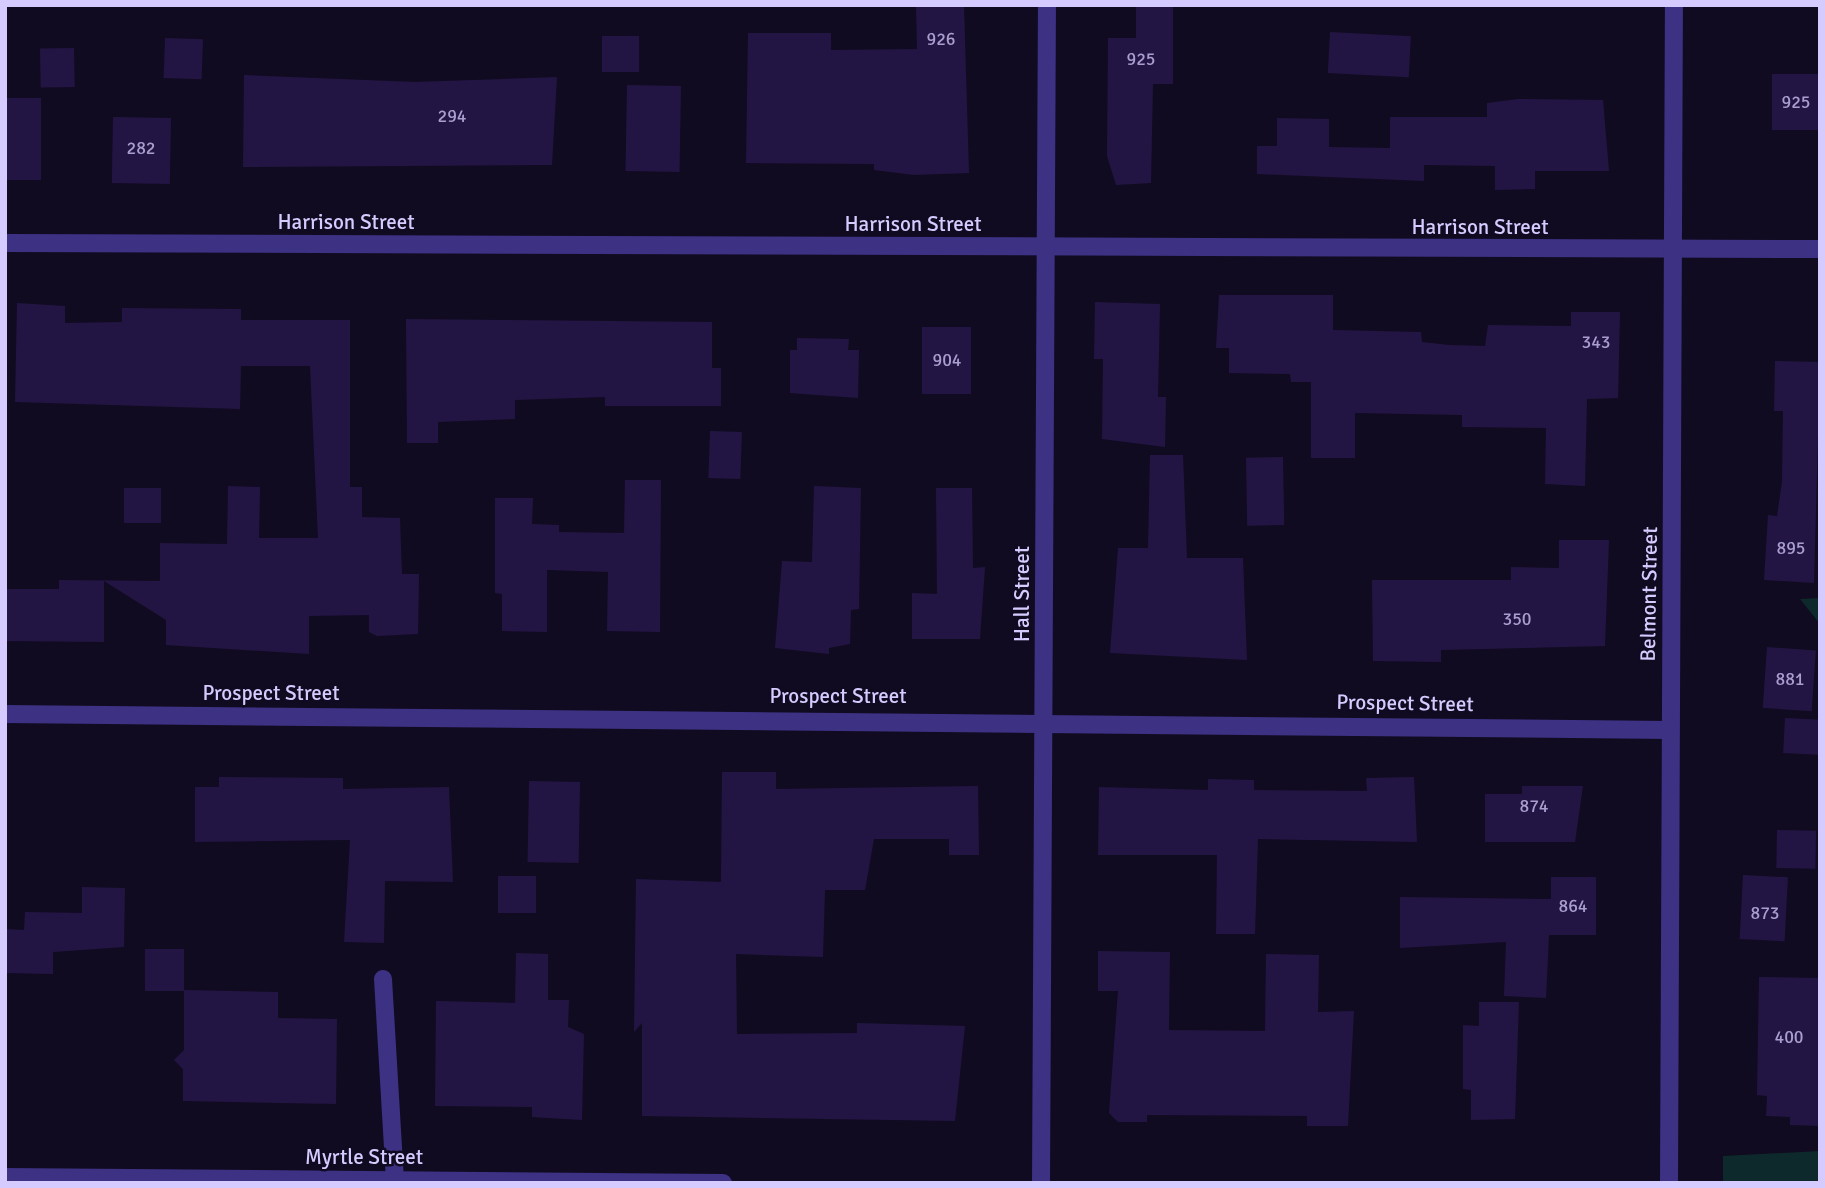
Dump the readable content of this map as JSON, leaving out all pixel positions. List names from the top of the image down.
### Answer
{
  "streets": {
    "street": [
      "Harrison Street",
      "Hall Street",
      "Belmont Street",
      "Prospect Street",
      "Myrtle Street"
    ]
  },
  "crossings": [
    ["Harrison Street", "Hall Street"],
    ["Harrison Street", "Belmont Street"],
    ["Hall Street", "Prospect Street"],
    ["Belmont Street", "Prospect Street"]
  ],
  "house_numbers": [
    "926",
    "925",
    "925",
    "294",
    "282",
    "343",
    "904",
    "895",
    "350",
    "881",
    "874",
    "864",
    "873",
    "400"
  ]
}
